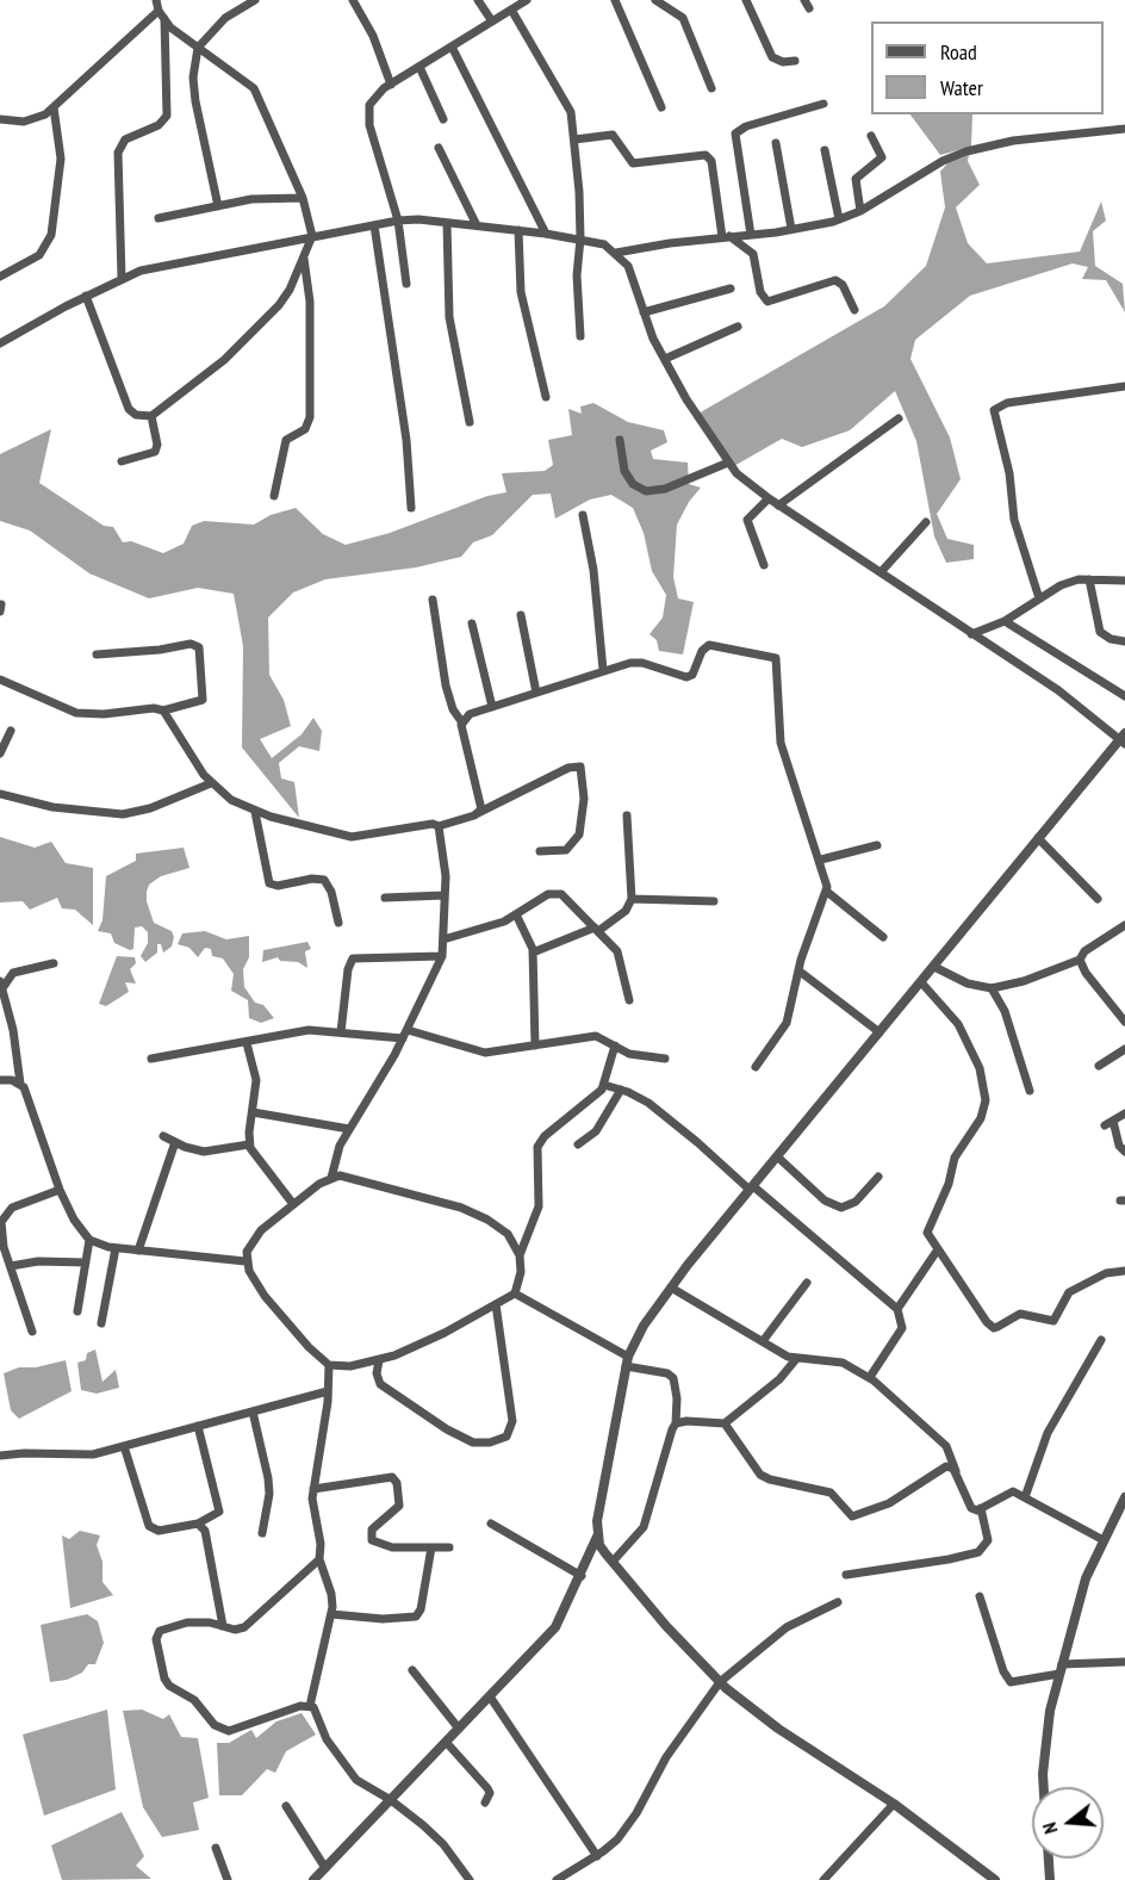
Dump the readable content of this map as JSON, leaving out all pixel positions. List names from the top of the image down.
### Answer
{
  "legend": ["Road", "Water"],
  "north": "left"
}
